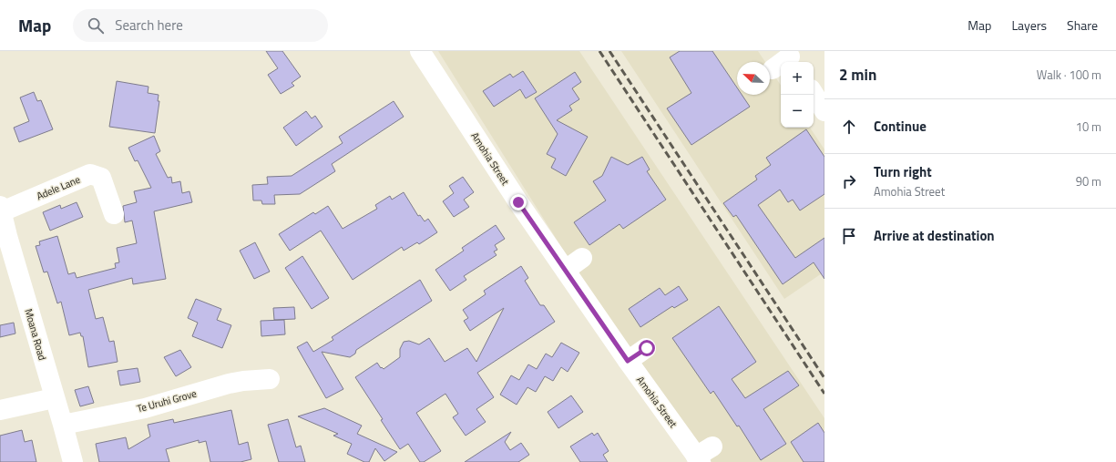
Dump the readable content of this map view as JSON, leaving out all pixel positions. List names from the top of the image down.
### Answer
{
  "streets": {
    "street": [
      "Amohia Street",
      "Adele Lane",
      "Moana Road",
      "Te Uruhi Grove"
    ]
  },
  "crossings": [
    ["Adele Lane", "Moana Road"],
    ["Moana Road", "Te Uruhi Grove"]
  ],
  "north": "top left",
  "page": {
    "header": "Map",
    "search": "Search here",
    "nav": ["Map", "Layers", "Share"],
    "heading": ["2 min", "Walk · 100 m"],
    "map_buttons": ["+", "−"],
    "list": [
      ["Continue", "10 m"],
      ["Turn right", "Amohia Street", "90 m"],
      "Arrive at destination"
    ]
  }
}
